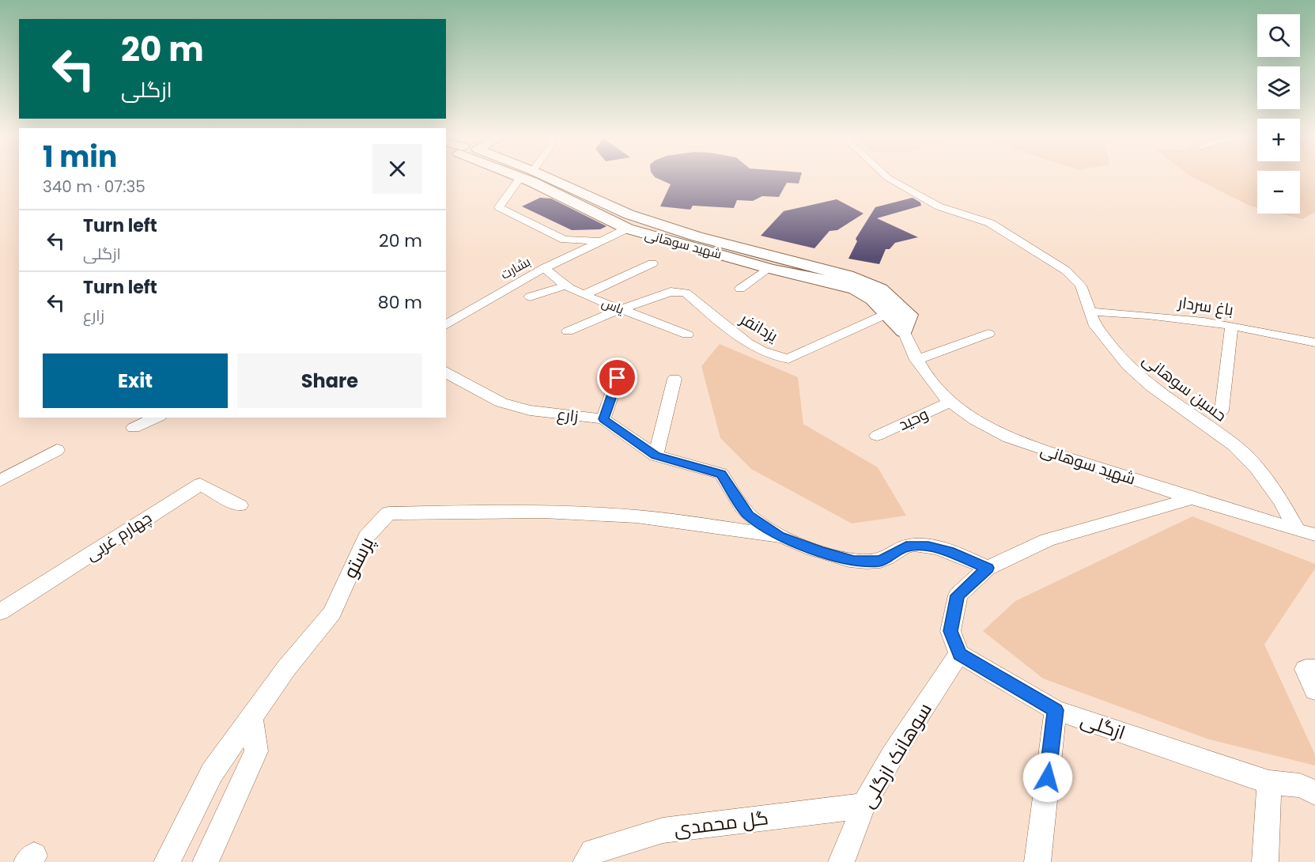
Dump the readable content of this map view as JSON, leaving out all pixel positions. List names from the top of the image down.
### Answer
{
  "streets": {
    "main road": ["شهید سوهانی"],
    "street": [
      "بشارت",
      "یاس",
      "باغ سردار",
      "یزدانفر",
      "حسین سوهانی",
      "زارع",
      "وحید",
      "چهارم غربی",
      "پرستو",
      "ازگلی",
      "سوهانک ازگلی",
      "گل محمدی"
    ]
  },
  "crossings": [
    ["شهید سوهانی", "بشارت"],
    ["شهید سوهانی", "یزدانفر"],
    ["شهید سوهانی", "حسین سوهانی"],
    ["شهید سوهانی", "وحید"],
    ["بشارت", "یاس"],
    ["یاس", "یزدانفر"],
    ["باغ سردار", "حسین سوهانی"],
    ["زارع", "پرستو"],
    ["ازگلی", "سوهانک ازگلی"],
    ["سوهانک ازگلی", "گل محمدی"]
  ],
  "page": {
    "map_buttons": ["+", "−"],
    "turn": ["20 m", "ازگلی"],
    "heading": ["1 min", "340 m · 07:35"],
    "list": [
      {
        "name": "Turn left",
        "note": "ازگلی",
        "value": "20 m"
      },
      {
        "name": "Turn left",
        "note": "زارع",
        "value": "80 m"
      }
    ],
    "buttons": ["Exit", "Share"]
  }
}
